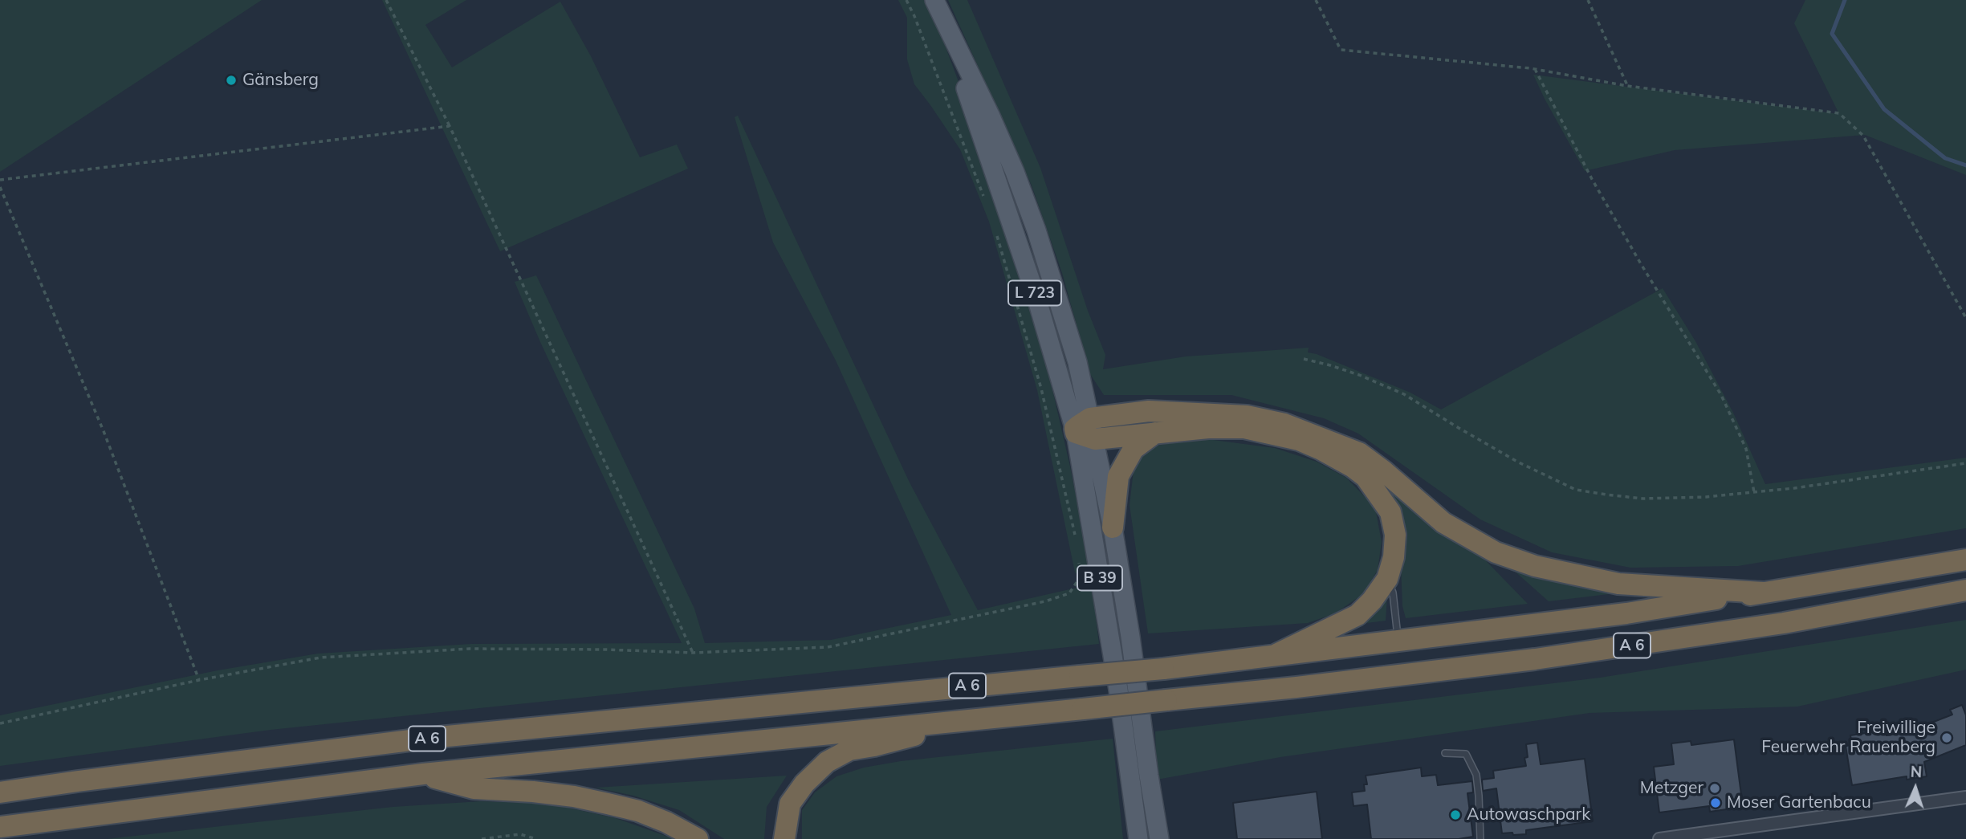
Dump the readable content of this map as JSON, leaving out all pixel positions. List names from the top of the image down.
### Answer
{
  "streets": {
    "highway": ["A 6"],
    "main road": ["L 723", "B 39"]
  },
  "crossings": [
    ["L 723", "B 39"]
  ],
  "places": [
    "Gänsberg",
    "Freiwillige Feuerwehr Rauenberg",
    "Metzger",
    "Moser Gartenbacu",
    "Autowaschpark"
  ],
  "north": "top"
}
